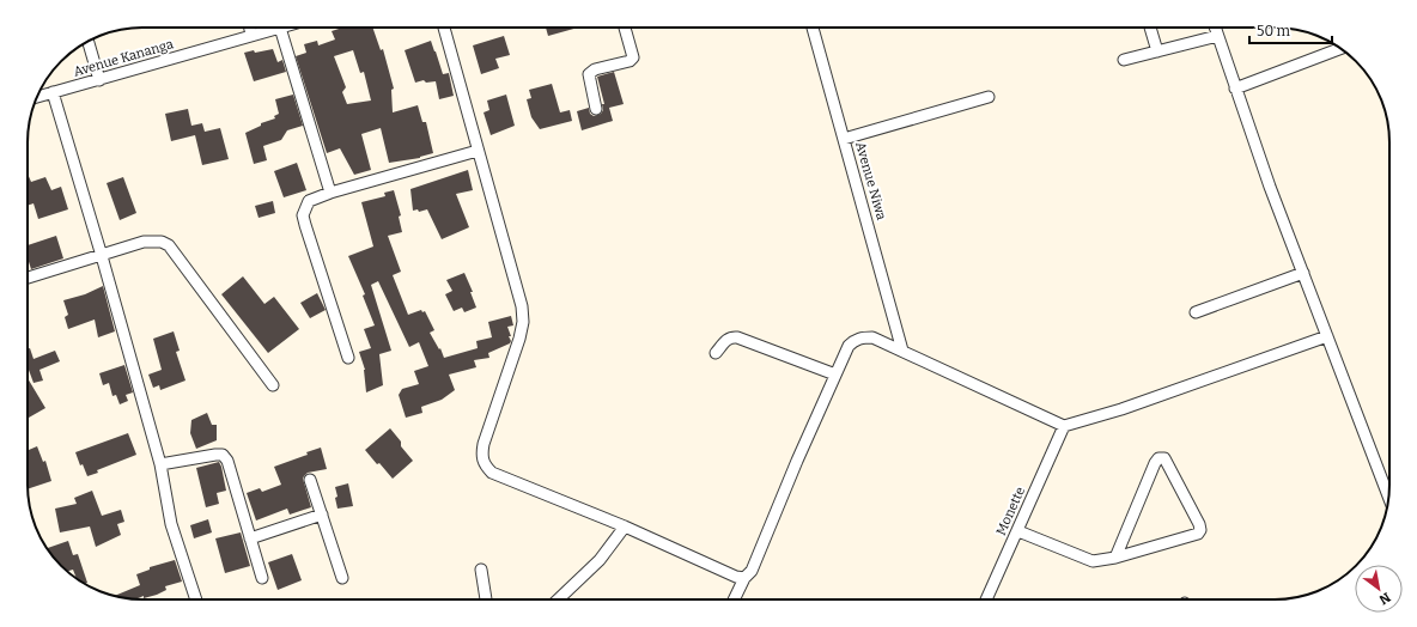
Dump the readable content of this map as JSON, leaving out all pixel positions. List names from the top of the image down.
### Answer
{
  "streets": {
    "street": ["Avenue Kananga", "Avenue Niwa", "Monette"]
  },
  "scale_bar": "50 m",
  "north": "bottom right"
}
